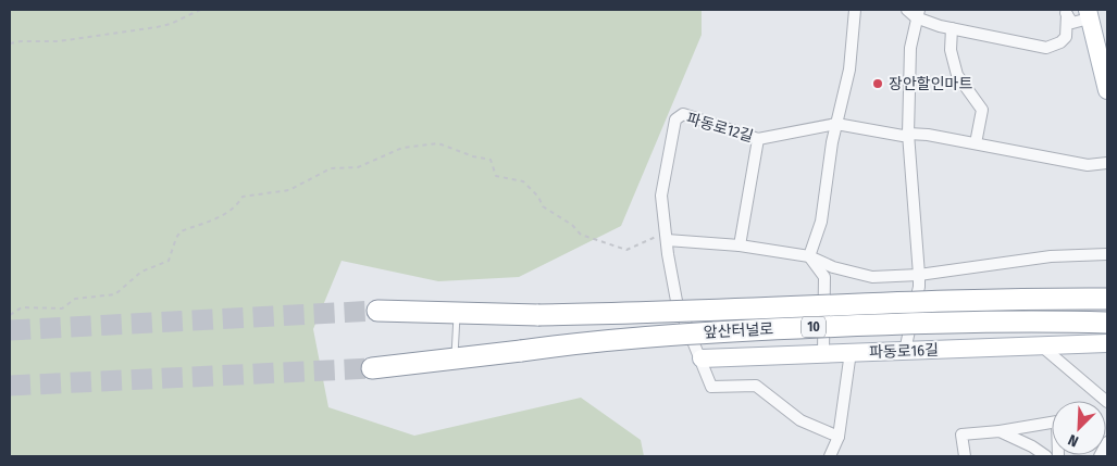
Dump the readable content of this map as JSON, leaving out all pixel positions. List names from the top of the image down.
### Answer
{
  "streets": {
    "highway": ["10", "앞산터널로"],
    "main road": ["파동로16길"],
    "street": ["파동로12길"]
  },
  "crossings": [
    ["파동로12길", "파동로16길"]
  ],
  "places": ["장안할인마트"],
  "north": "bottom left"
}
